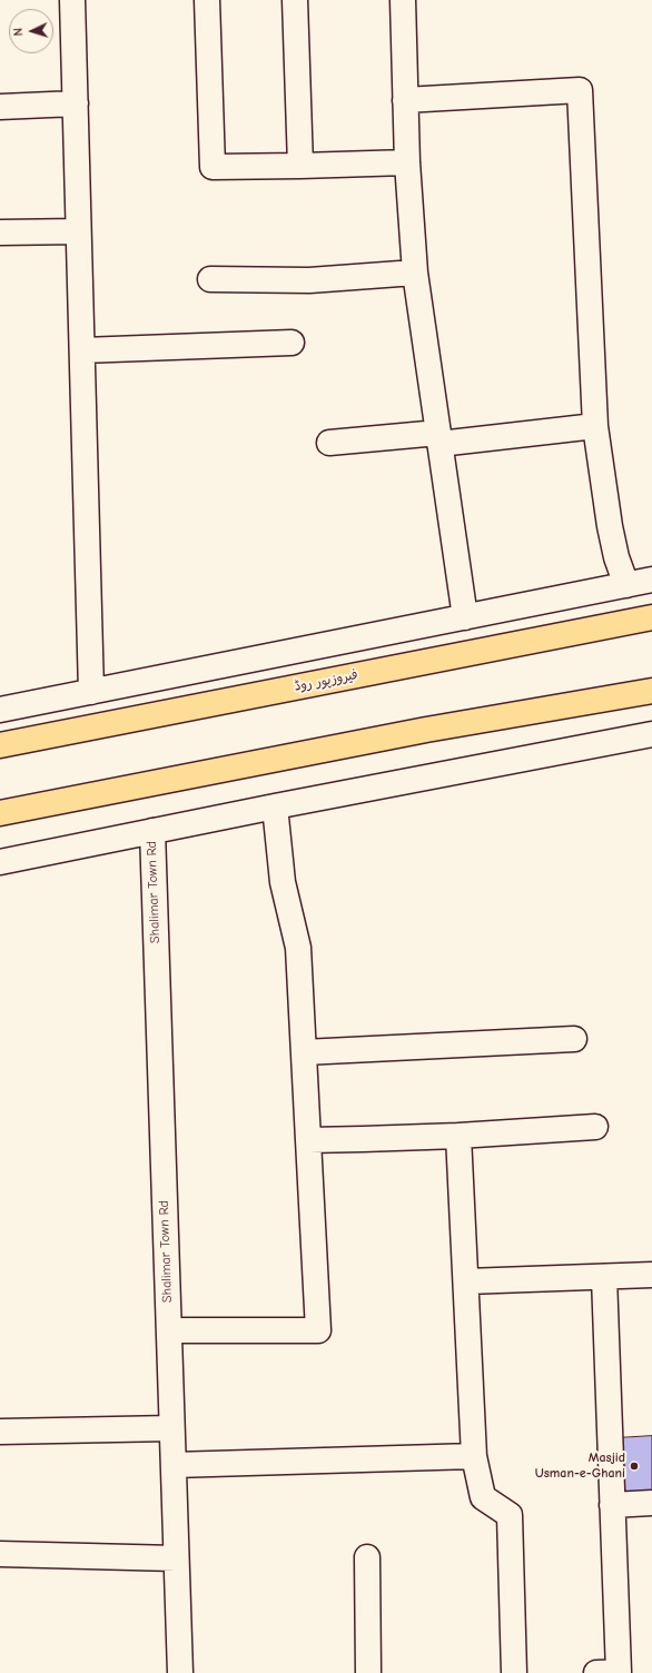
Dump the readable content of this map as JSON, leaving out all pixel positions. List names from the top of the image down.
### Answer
{
  "streets": {
    "highway": ["فیروزپور روڈ"],
    "street": ["Shalimar Town Rd"]
  },
  "places": ["Masjid Usman-e-Ghani"],
  "north": "left"
}
